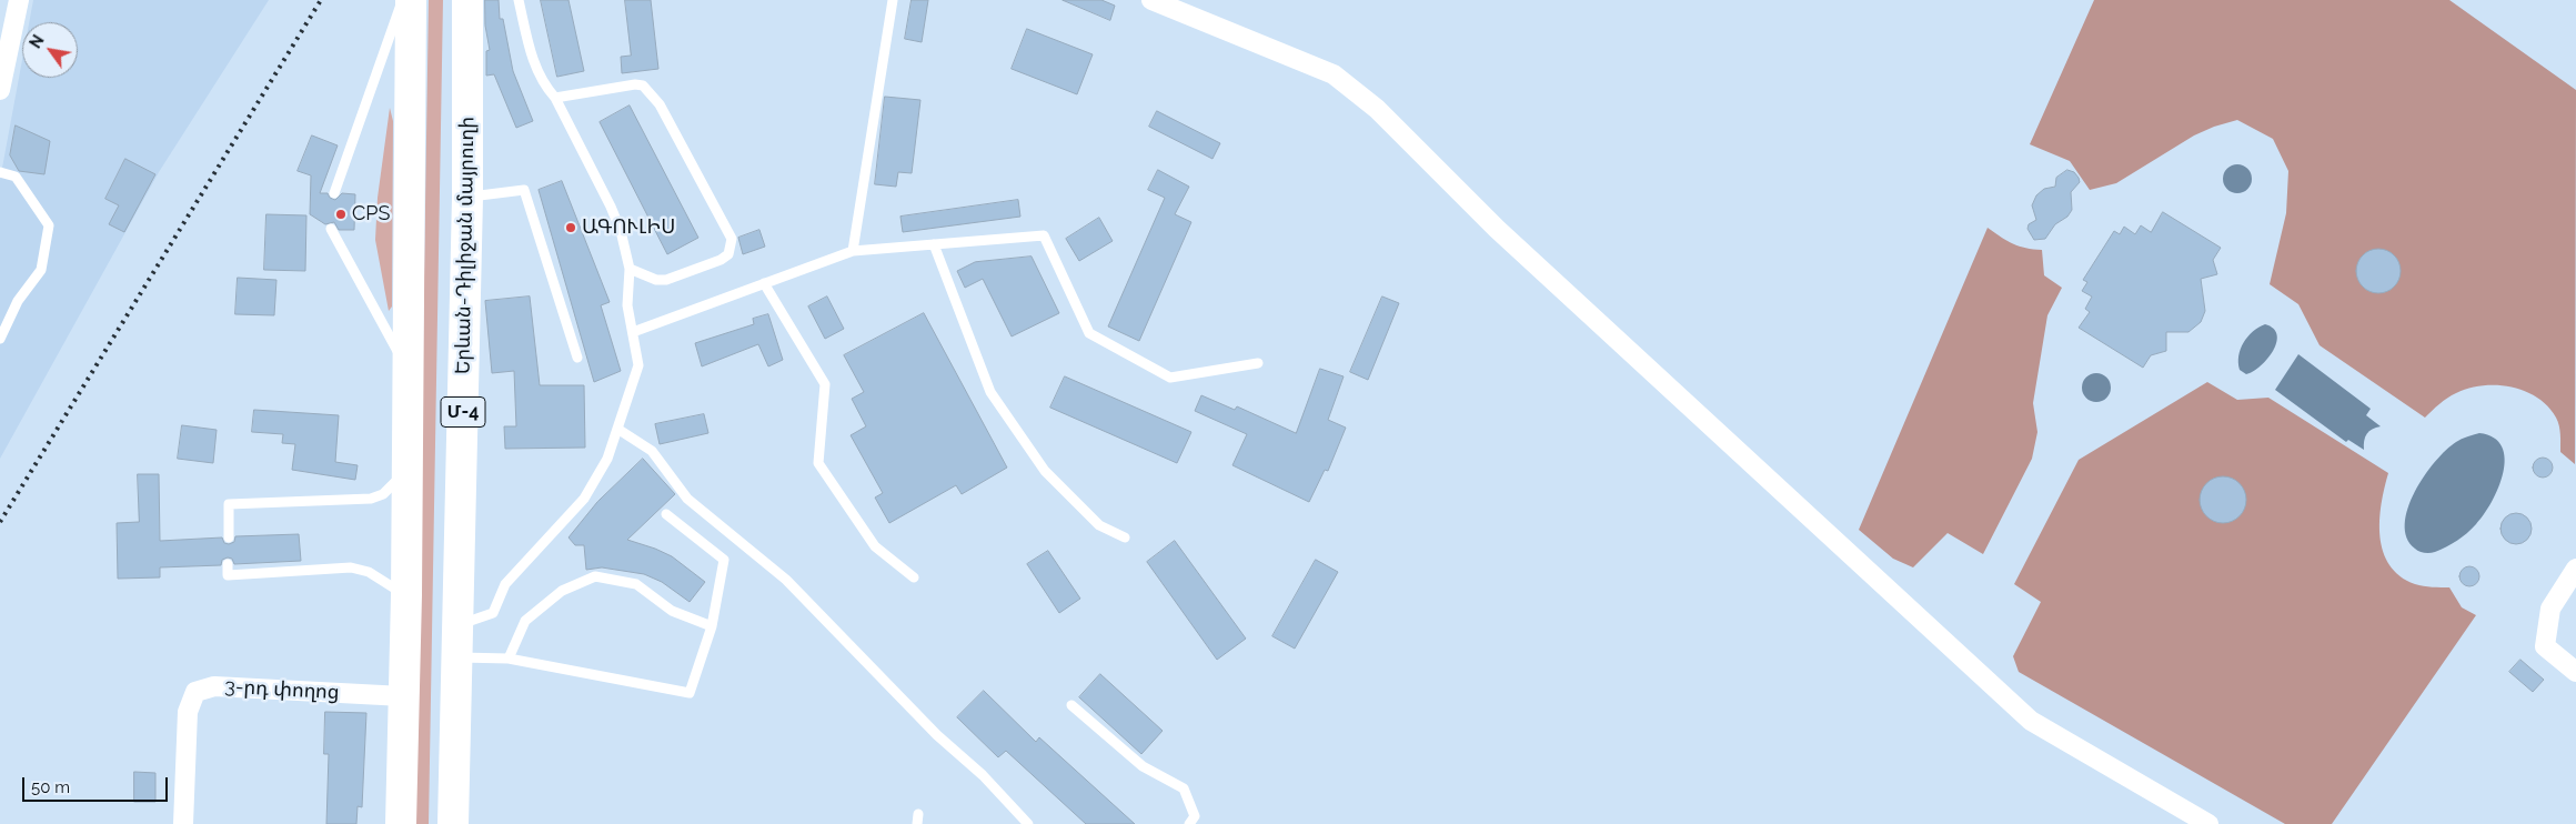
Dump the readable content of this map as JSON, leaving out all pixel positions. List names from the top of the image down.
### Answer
{
  "streets": {
    "highway": ["Երևան-Դիլիջան մայրուղի", "Մ-4"],
    "street": ["3-րդ փողոց"]
  },
  "places": ["CPS", "ԱԳՈՒԼԻՍ"],
  "scale_bar": "50 m",
  "north": "top left"
}
